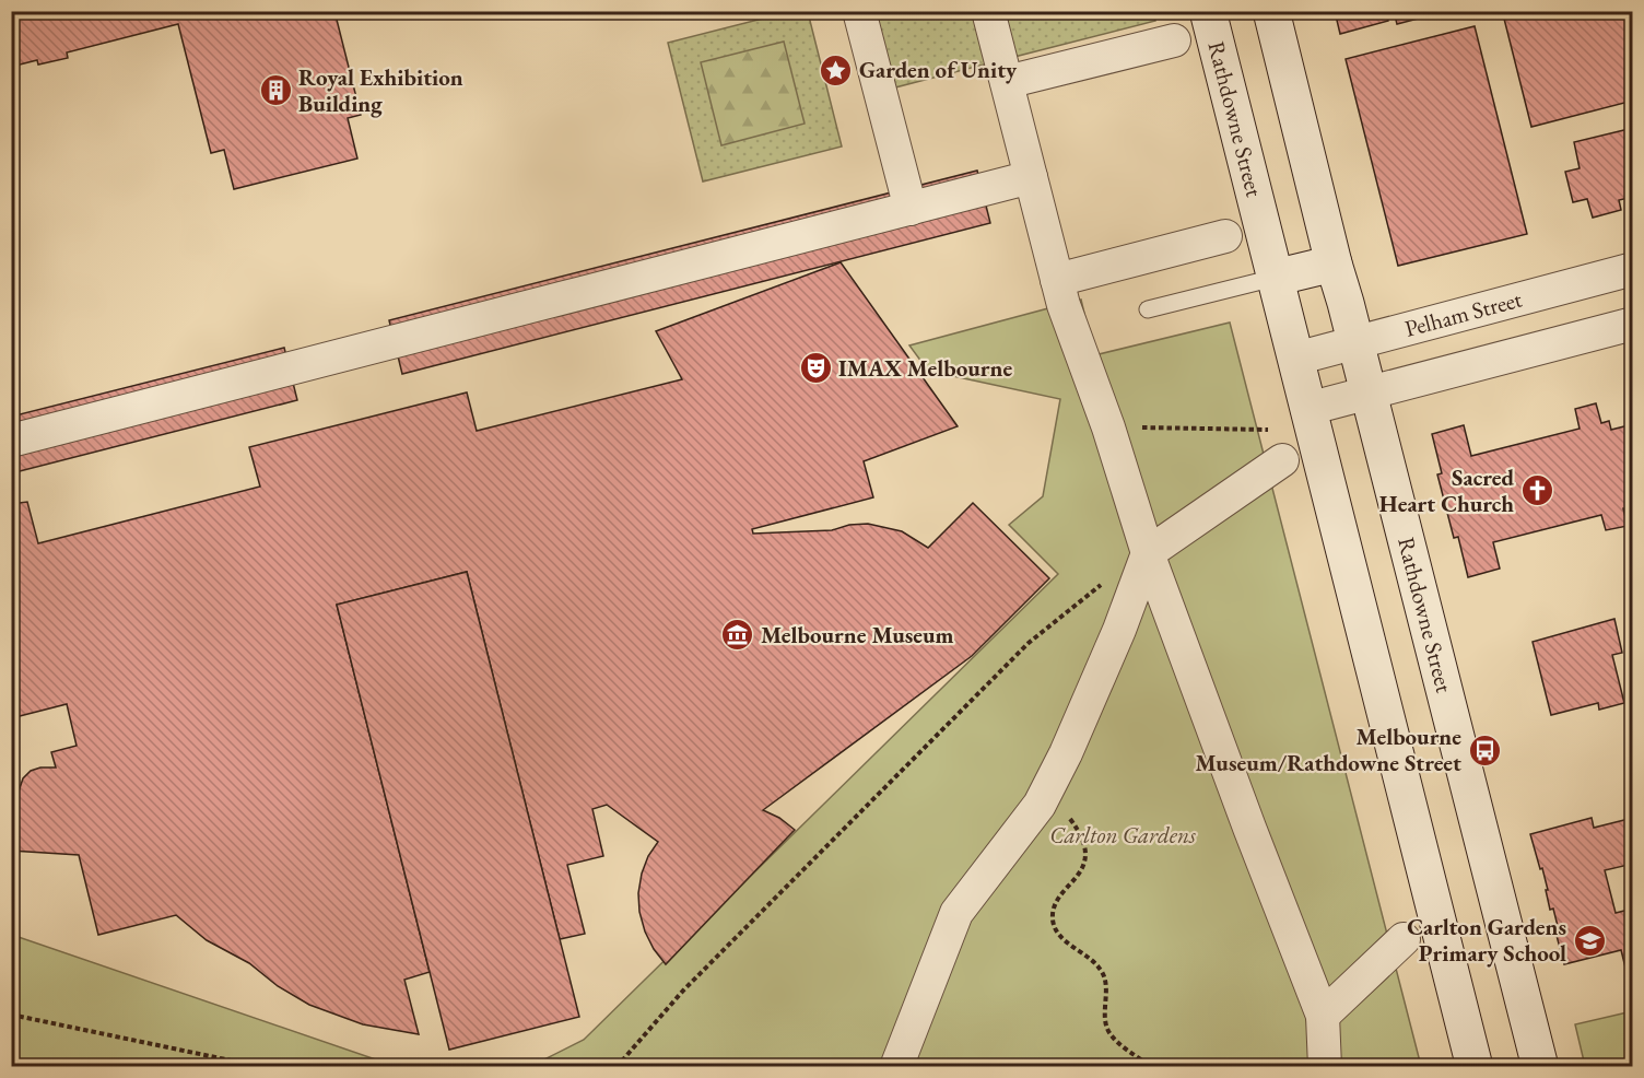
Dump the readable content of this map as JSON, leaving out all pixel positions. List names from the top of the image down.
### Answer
{
  "streets": {
    "main road": ["Rathdowne Street"],
    "street": ["Pelham Street"]
  },
  "crossings": [
    ["Rathdowne Street", "Pelham Street"]
  ],
  "parks": ["Carlton Gardens"],
  "places": {
    "place": ["Garden of Unity"],
    "building": ["Royal Exhibition Building"],
    "theatre": ["IMAX Melbourne"],
    "church": ["Sacred Heart Church"],
    "museum": ["Melbourne Museum"],
    "bus stop": ["Melbourne Museum/Rathdowne Street"],
    "school or university": ["Carlton Gardens Primary School"]
  }
}
